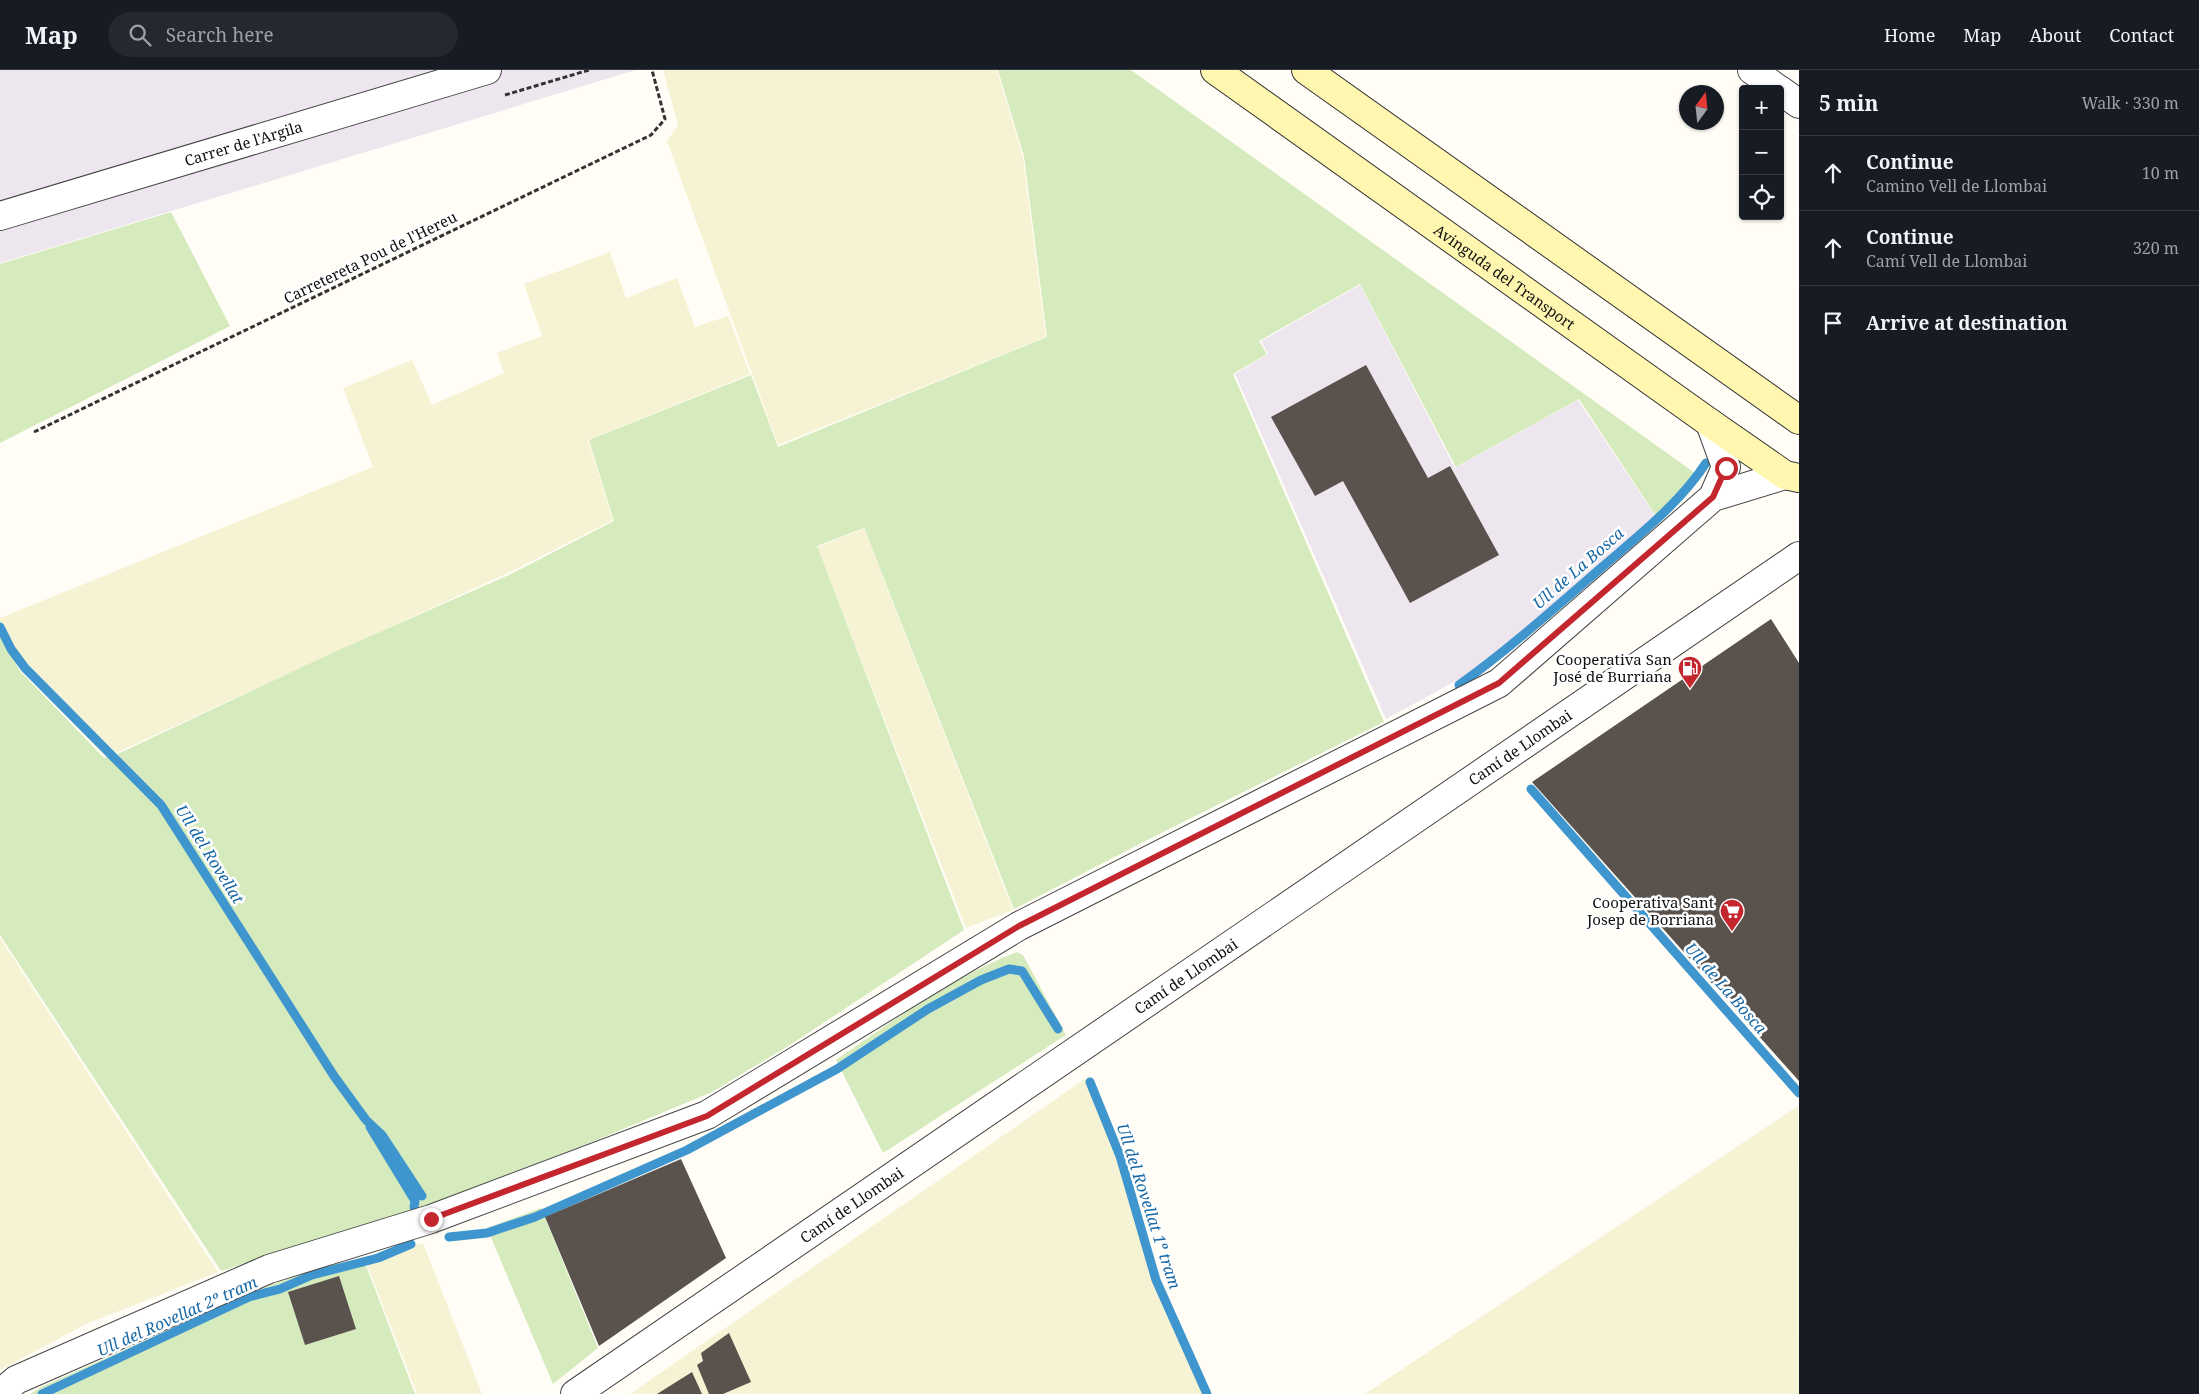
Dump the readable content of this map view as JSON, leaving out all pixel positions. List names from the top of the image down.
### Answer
{
  "streets": {
    "main road": ["Avinguda del Transport"],
    "street": ["Carrer de l'Argila", "Camí de Llombai"],
    "path": ["Carretereta Pou de l'Hereu"]
  },
  "water": [
    "Ull de La Bosca",
    "Ull del Rovellat",
    "Ull del Rovellat 1º tram",
    "Ull del Rovellat 2º tram"
  ],
  "places": {
    "fuel station": ["Cooperativa San José de Burriana"],
    "supermarket": ["Cooperativa Sant Josep de Borriana"]
  },
  "north": "top",
  "page": {
    "header": "Map",
    "search": "Search here",
    "nav": [
      "Home",
      "Map",
      "About",
      "Contact"
    ],
    "heading": ["5 min", "Walk · 330 m"],
    "map_buttons": ["+", "−"],
    "list": [
      ["Continue", "Camino Vell de Llombai", "10 m"],
      ["Continue", "Camí Vell de Llombai", "320 m"],
      "Arrive at destination"
    ]
  }
}
